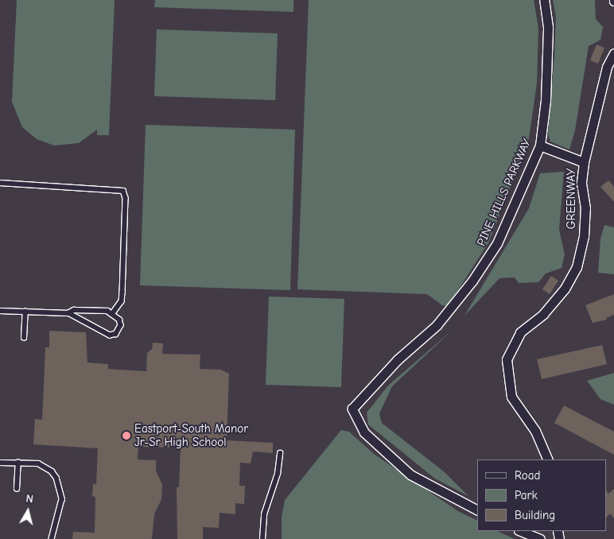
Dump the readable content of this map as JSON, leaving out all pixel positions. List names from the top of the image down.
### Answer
{
  "streets": {
    "street": ["PINE HILLS PARKWAY", "GREENWAY"]
  },
  "crossings": [
    ["PINE HILLS PARKWAY", "GREENWAY"]
  ],
  "places": ["Eastport-South Manor Jr-Sr High School"],
  "legend": ["Road", "Park", "Building"],
  "north": "top"
}
